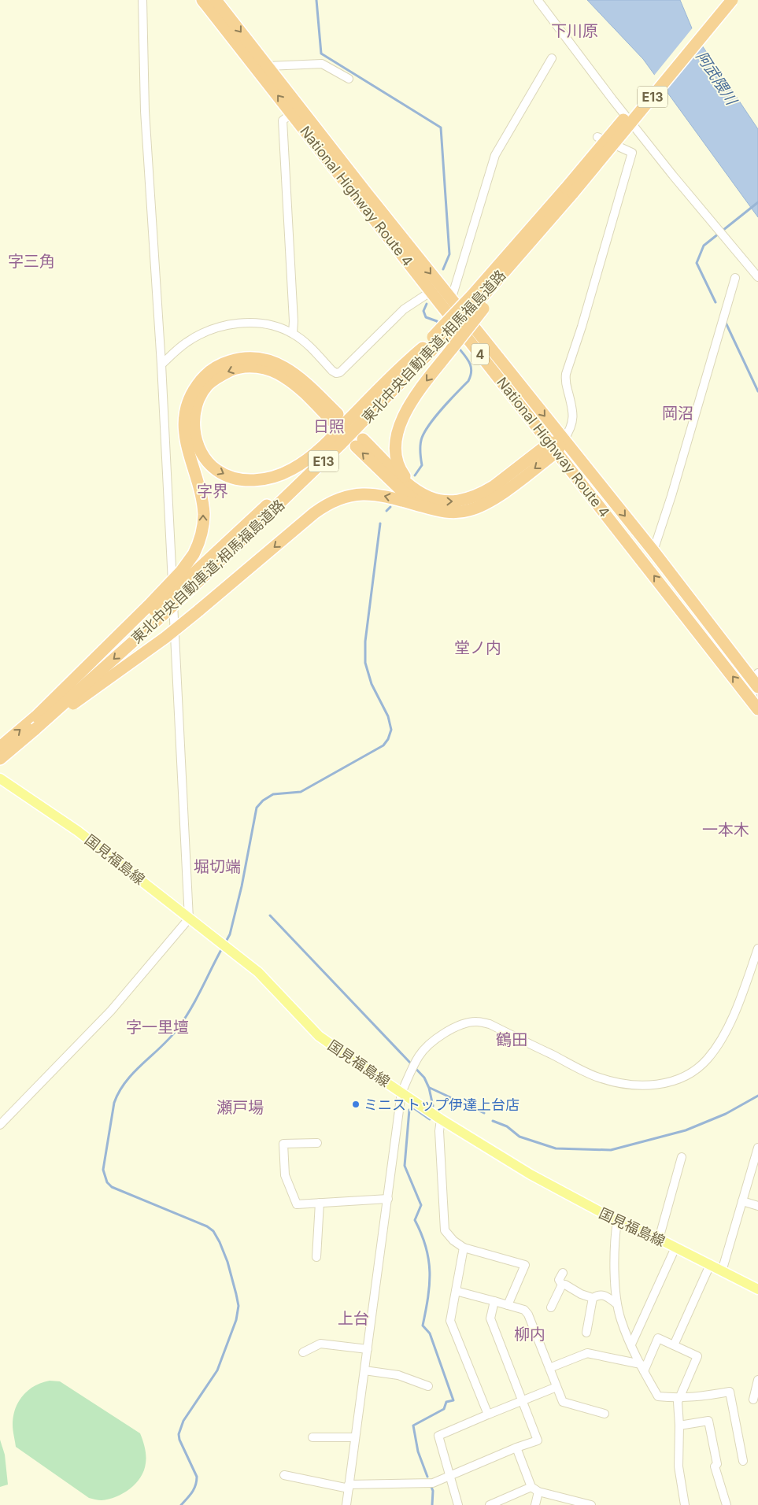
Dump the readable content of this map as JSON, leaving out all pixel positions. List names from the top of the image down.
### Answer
{
  "streets": {
    "highway": [
      "E13",
      "National Highway Route 4",
      "東北中央自動車道;相馬福島道路",
      "4"
    ],
    "main road": ["国見福島線"]
  },
  "districts": [
    "下川原",
    "字三角",
    "岡沼",
    "日照",
    "字界",
    "堂ノ内",
    "一本木",
    "堀切端",
    "字一里壇",
    "鶴田",
    "瀬戸場",
    "上台",
    "柳内"
  ],
  "water": ["阿武隈川"],
  "places": ["ミニストップ伊達上台店"]
}
